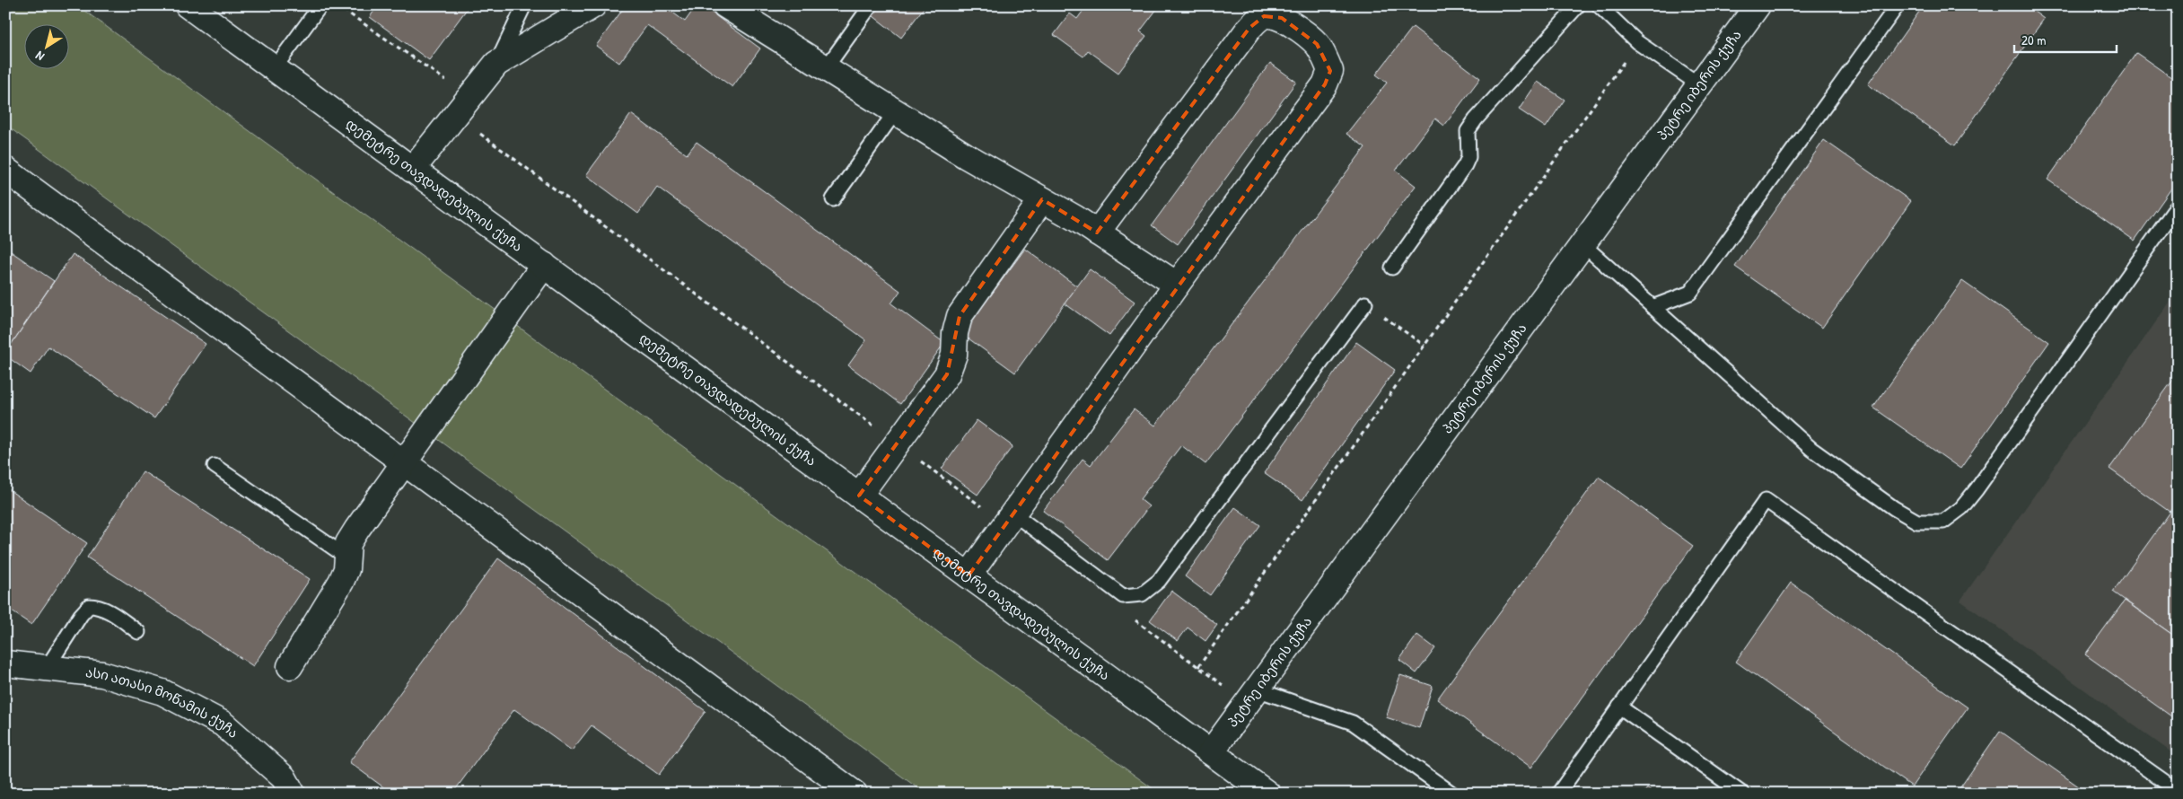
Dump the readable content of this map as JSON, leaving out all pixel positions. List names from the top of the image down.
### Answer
{
  "streets": {
    "street": ["პეტრე იბერის ქუჩა", "დემეტრე თავდადებულის ქუჩა", "ასი ათასი მოწამის ქუჩა"]
  },
  "crossings": [
    ["პეტრე იბერის ქუჩა", "დემეტრე თავდადებულის ქუჩა"]
  ],
  "scale_bar": "20 m",
  "north": "bottom left"
}
